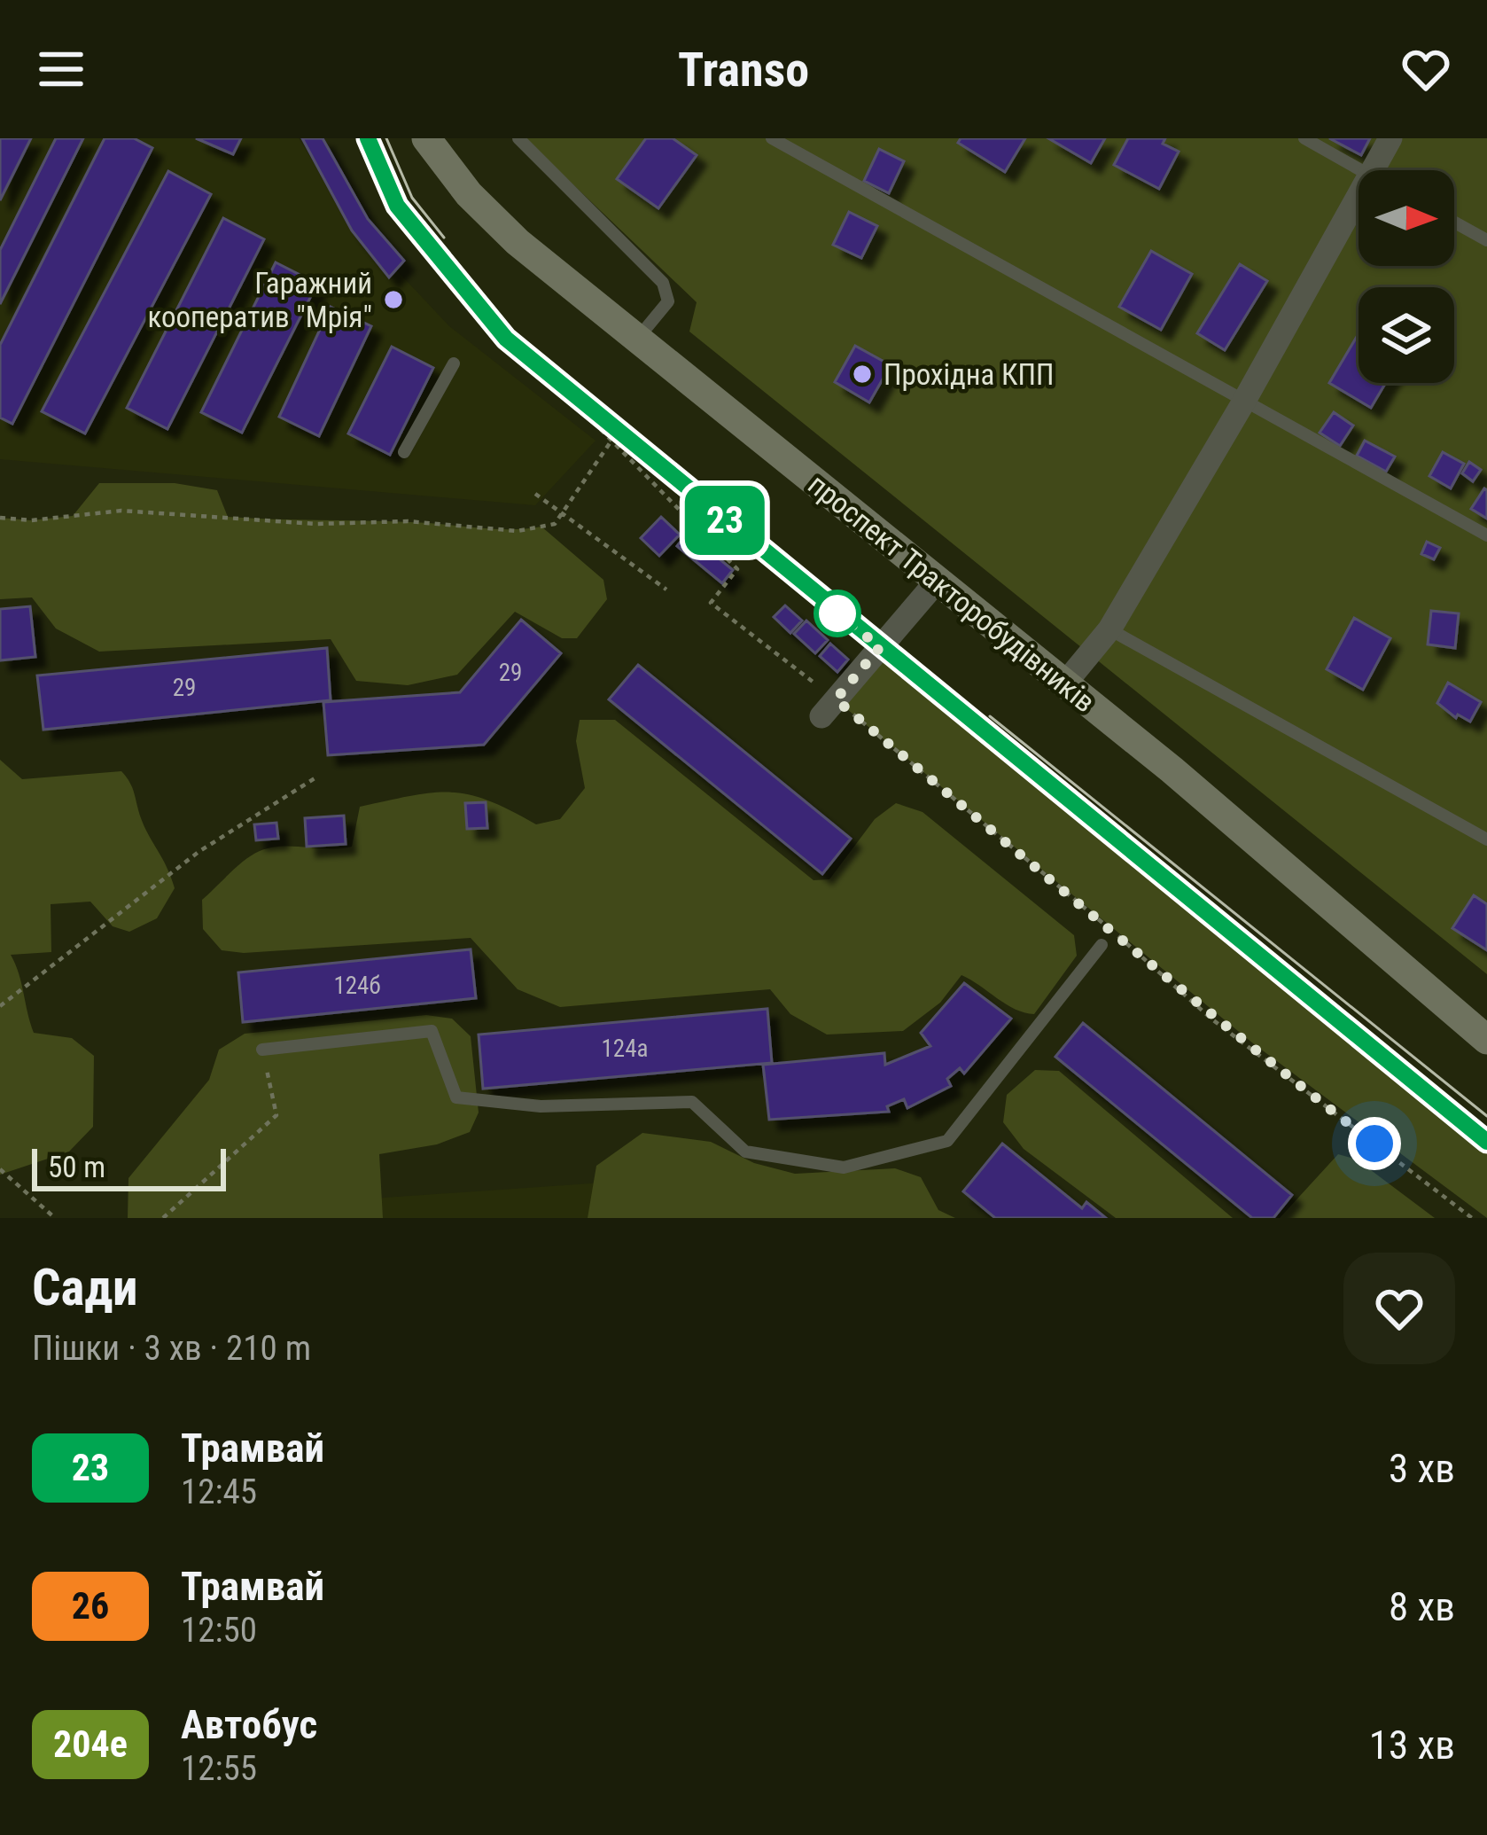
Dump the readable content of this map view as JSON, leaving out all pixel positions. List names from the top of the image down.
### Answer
{
  "streets": {
    "main road": ["проспект Тракторобудівників"]
  },
  "places": ["Гаражний кооператив \"Мрія\"", "Прохідна КПП"],
  "lines": ["tram line 23"],
  "house_numbers": [
    "29",
    "29",
    "124б",
    "124а"
  ],
  "scale_bar": "50 m",
  "north": "right",
  "page": {
    "header": "Transo",
    "on_map": "23",
    "scale": "50 m",
    "heading": ["Сади", "Пішки · 3 хв · 210 m"],
    "list": [
      {
        "mark": "23",
        "name": "Трамвай",
        "note": "12:45",
        "value": "3 хв"
      },
      {
        "mark": "26",
        "name": "Трамвай",
        "note": "12:50",
        "value": "8 хв"
      },
      {
        "mark": "204е",
        "name": "Автобус",
        "note": "12:55",
        "value": "13 хв"
      }
    ]
  }
}
